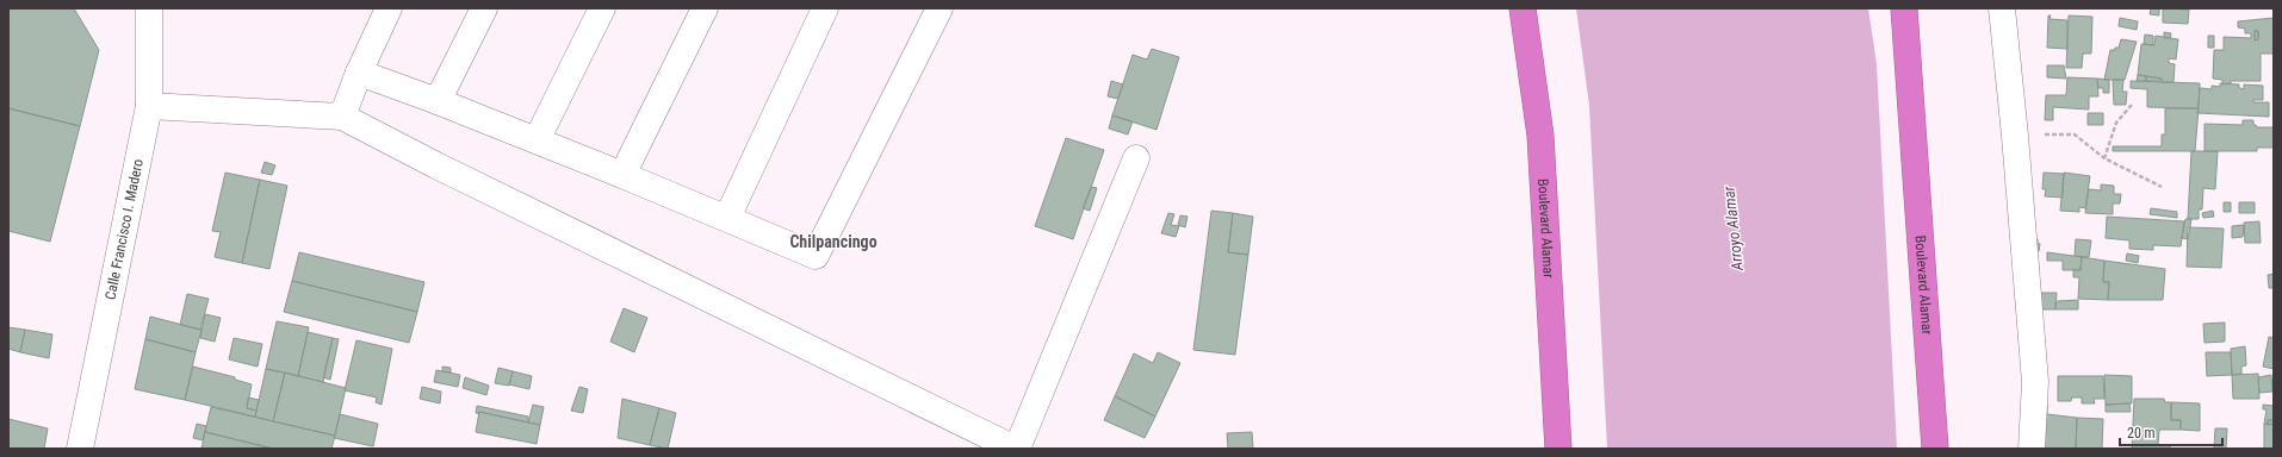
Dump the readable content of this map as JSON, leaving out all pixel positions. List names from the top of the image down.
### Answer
{
  "streets": {
    "highway": ["Boulevard Alamar"],
    "street": ["Calle Francisco I. Madero"]
  },
  "districts": ["Chilpancingo"],
  "water": ["Arroyo Alamar"],
  "scale_bar": "20 m"
}
